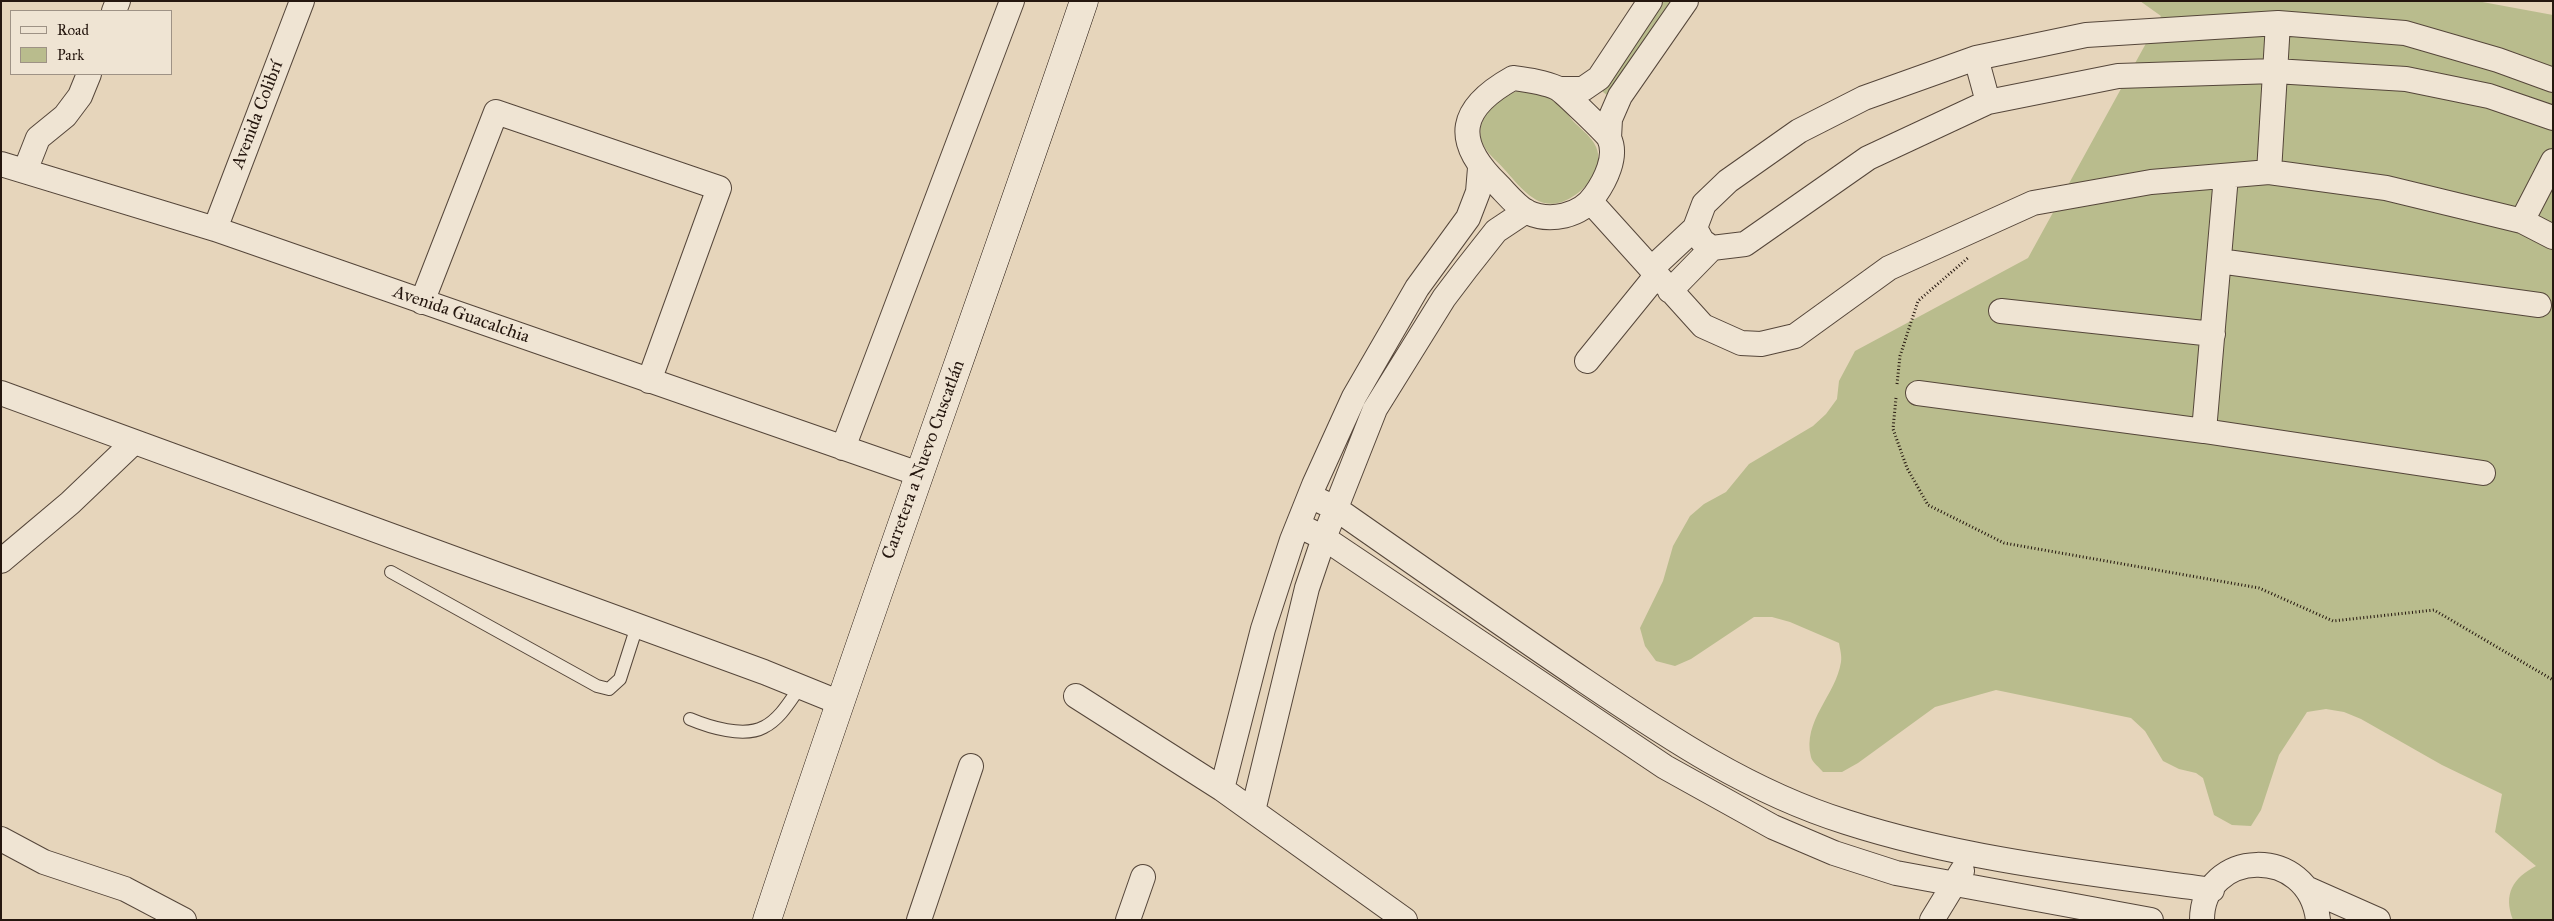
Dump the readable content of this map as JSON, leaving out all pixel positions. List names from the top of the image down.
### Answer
{
  "streets": {
    "street": ["Avenida Colibrí", "Avenida Guacalchia", "Carretera a Nuevo Cuscatlán"]
  },
  "crossings": [
    ["Avenida Colibrí", "Avenida Guacalchia"],
    ["Avenida Guacalchia", "Carretera a Nuevo Cuscatlán"]
  ],
  "legend": ["Road", "Park"]
}
